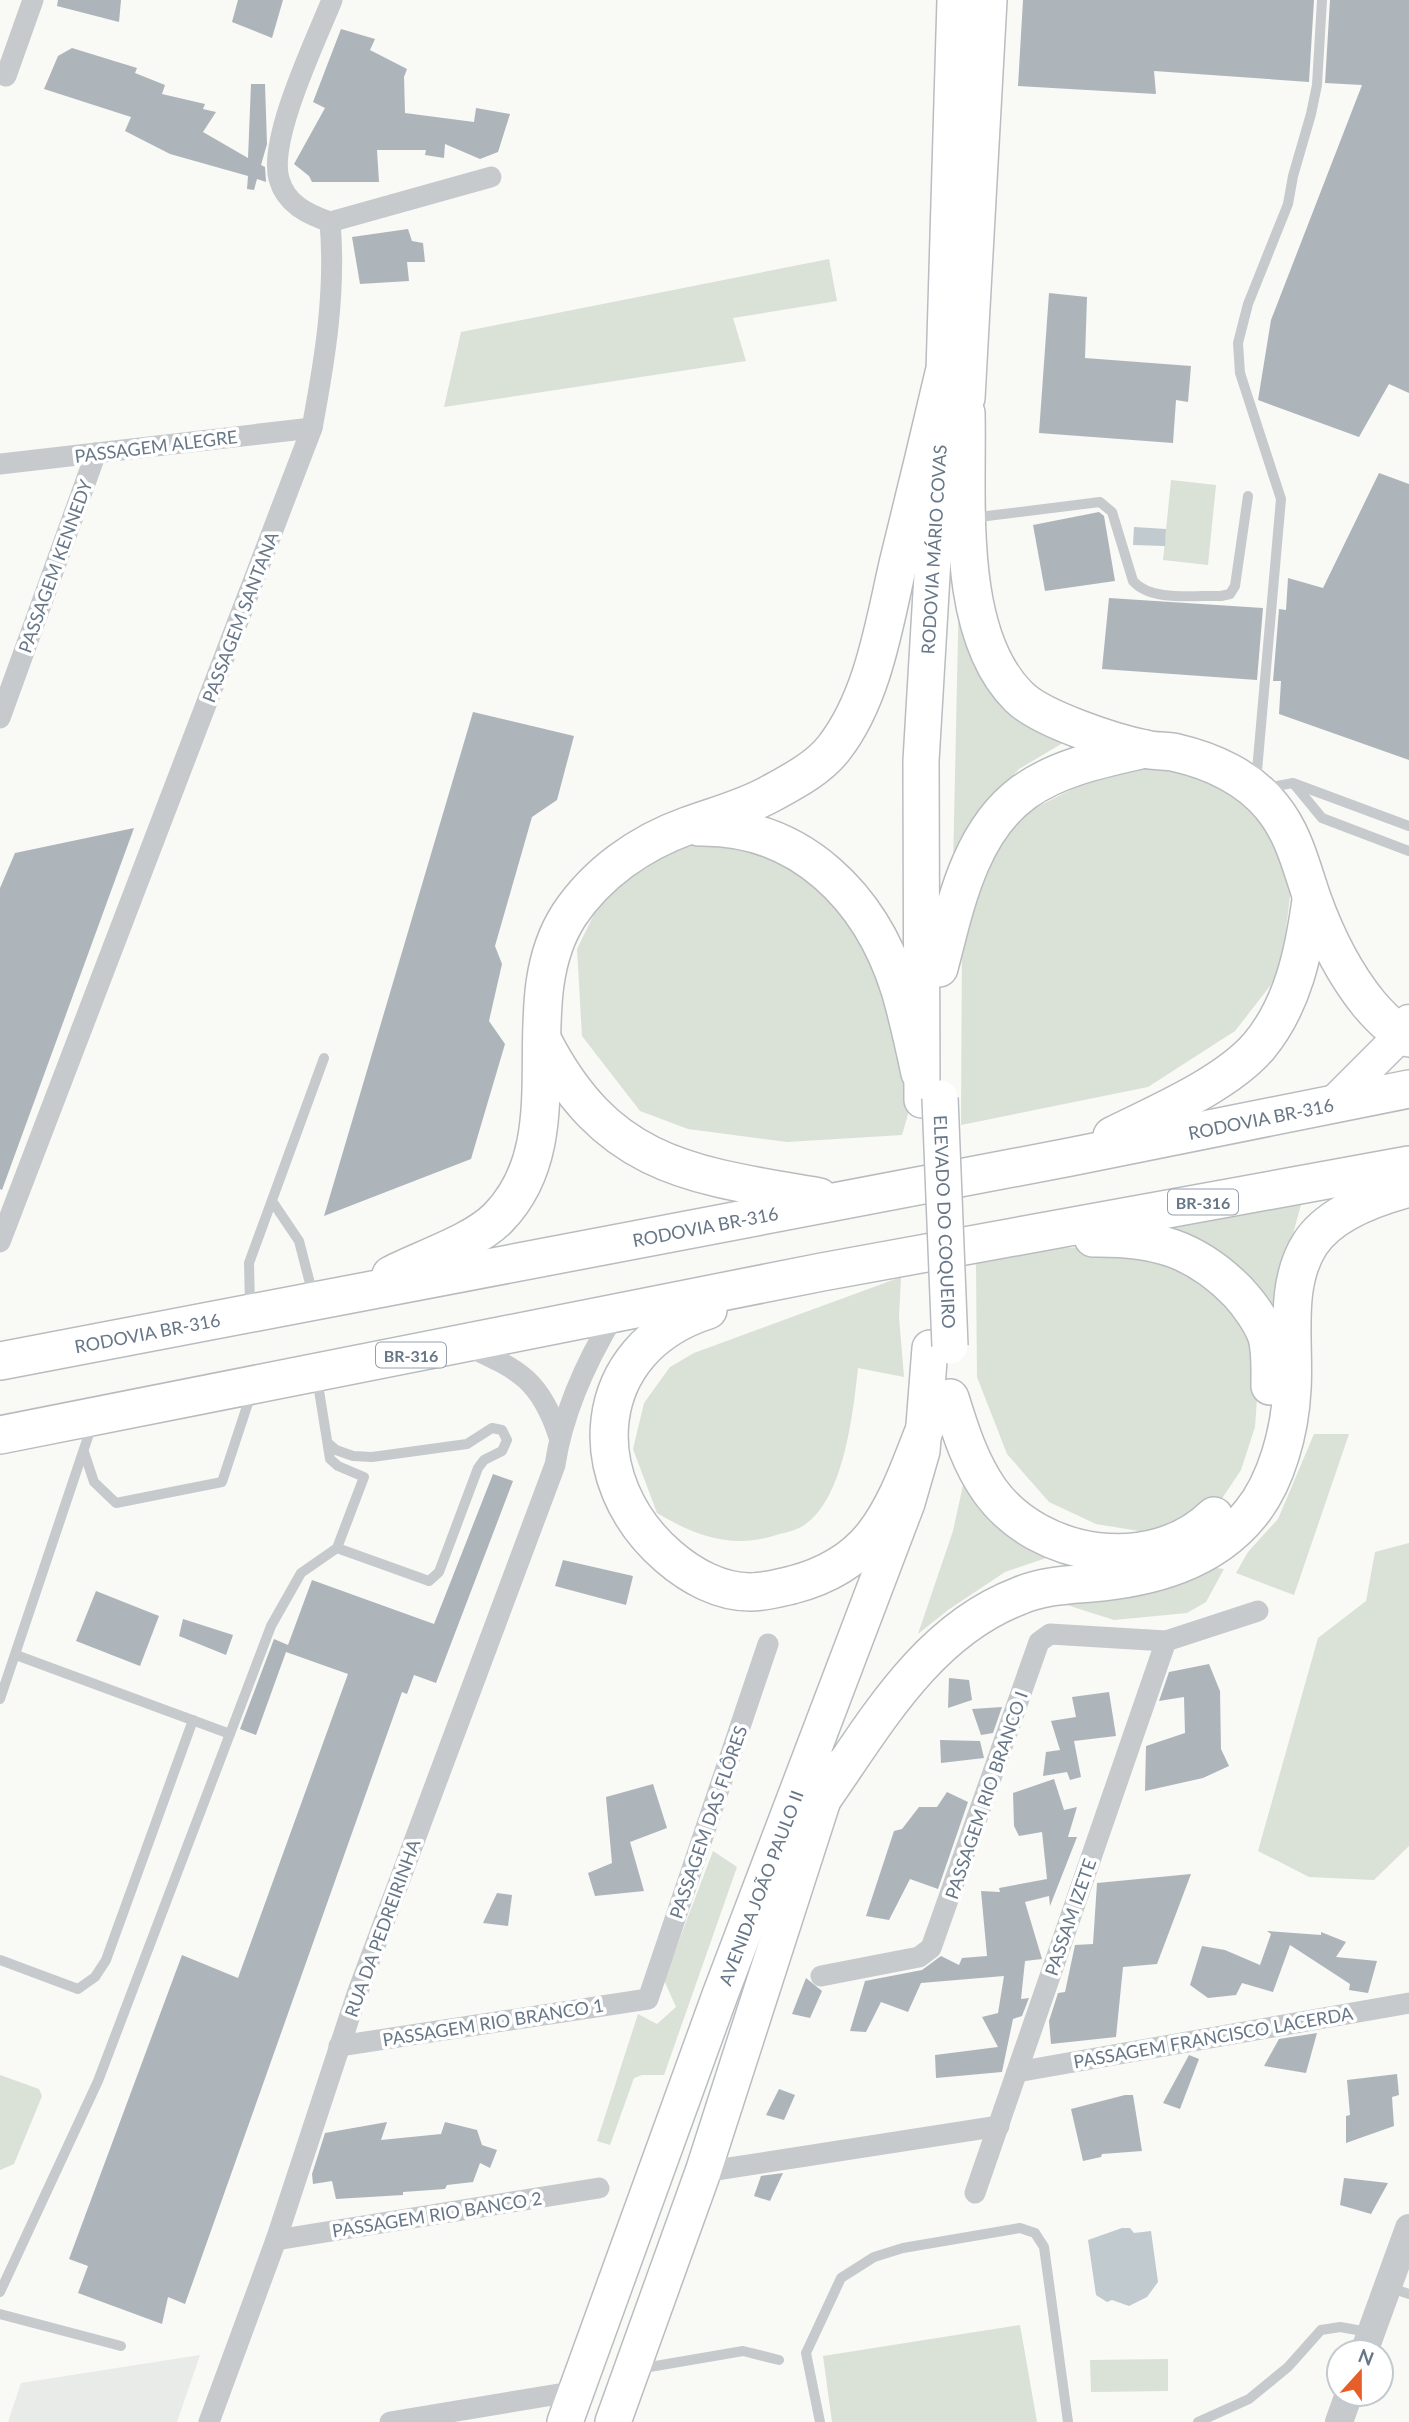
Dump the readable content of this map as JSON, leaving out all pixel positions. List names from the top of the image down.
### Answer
{
  "streets": {
    "highway": ["RODOVIA BR-316", "BR-316"],
    "main road": ["RODOVIA MÁRIO COVAS", "ELEVADO DO COQUEIRO", "AVENIDA JOÃO PAULO II"],
    "street": [
      "PASSAGEM ALEGRE",
      "PASSAGEM KENNEDY",
      "PASSAGEM SANTANA",
      "PASSAGEM RIO BRANCO I",
      "PASSAGEM DAS FLÔRES",
      "PASSAM IZETE",
      "RUA DA PEDREIRINHA",
      "PASSAGEM RIO BRANCO 1",
      "PASSAGEM FRANCISCO LACERDA",
      "PASSAGEM RIO BANCO 2"
    ]
  },
  "crossings": [
    ["PASSAGEM ALEGRE", "PASSAGEM KENNEDY"],
    ["PASSAGEM ALEGRE", "PASSAGEM SANTANA"],
    ["RODOVIA MÁRIO COVAS", "ELEVADO DO COQUEIRO"],
    ["BR-316", "RUA DA PEDREIRINHA"],
    ["ELEVADO DO COQUEIRO", "AVENIDA JOÃO PAULO II"],
    ["PASSAGEM RIO BRANCO I", "PASSAM IZETE"],
    ["PASSAGEM DAS FLÔRES", "PASSAGEM RIO BRANCO 1"],
    ["PASSAM IZETE", "PASSAGEM FRANCISCO LACERDA"],
    ["RUA DA PEDREIRINHA", "PASSAGEM RIO BRANCO 1"],
    ["RUA DA PEDREIRINHA", "PASSAGEM RIO BANCO 2"]
  ],
  "north": "top"
}
